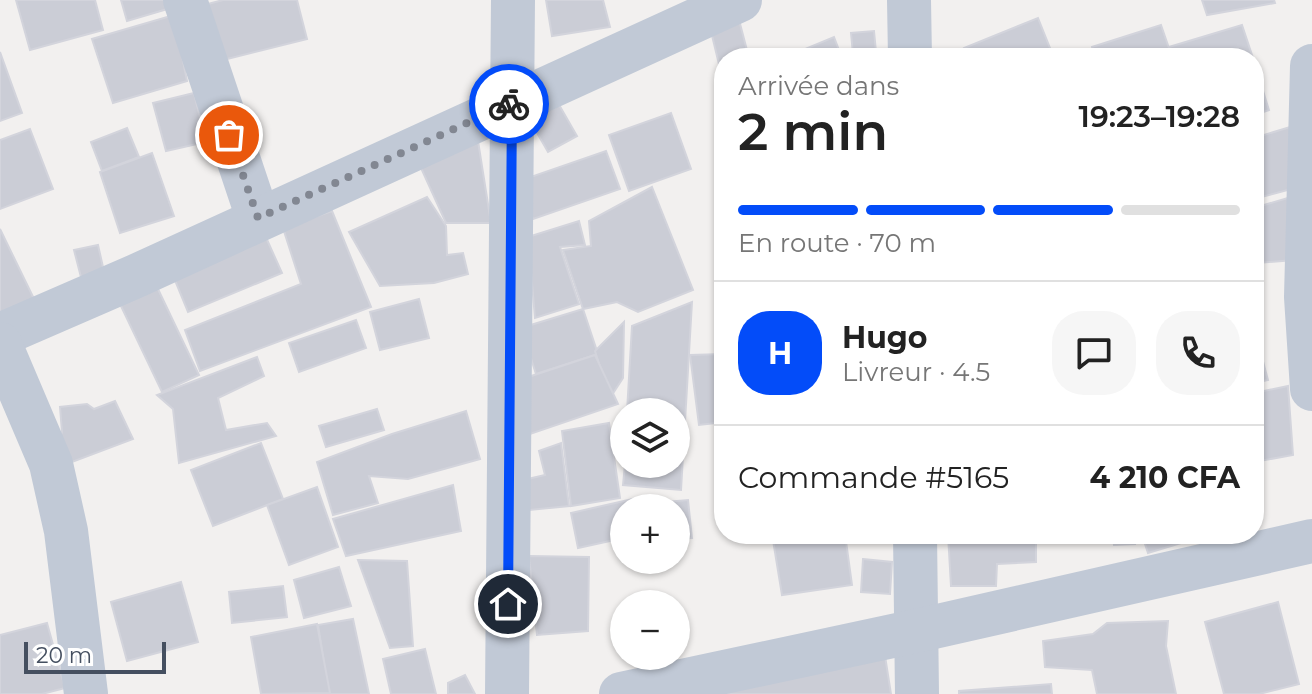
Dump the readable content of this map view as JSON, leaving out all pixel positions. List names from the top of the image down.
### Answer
{
  "scale_bar": "20 m",
  "page": {
    "heading": ["2 min", "Arrivée dans", "19:23–19:28"],
    "panel": [
      "Hugo",
      "Livreur · 4.5",
      "Commande #5165",
      "4 210 CFA"
    ],
    "bar": "En route · 70 m",
    "round": "H",
    "map_buttons": ["+", "−"],
    "scale": "20 m"
  }
}
